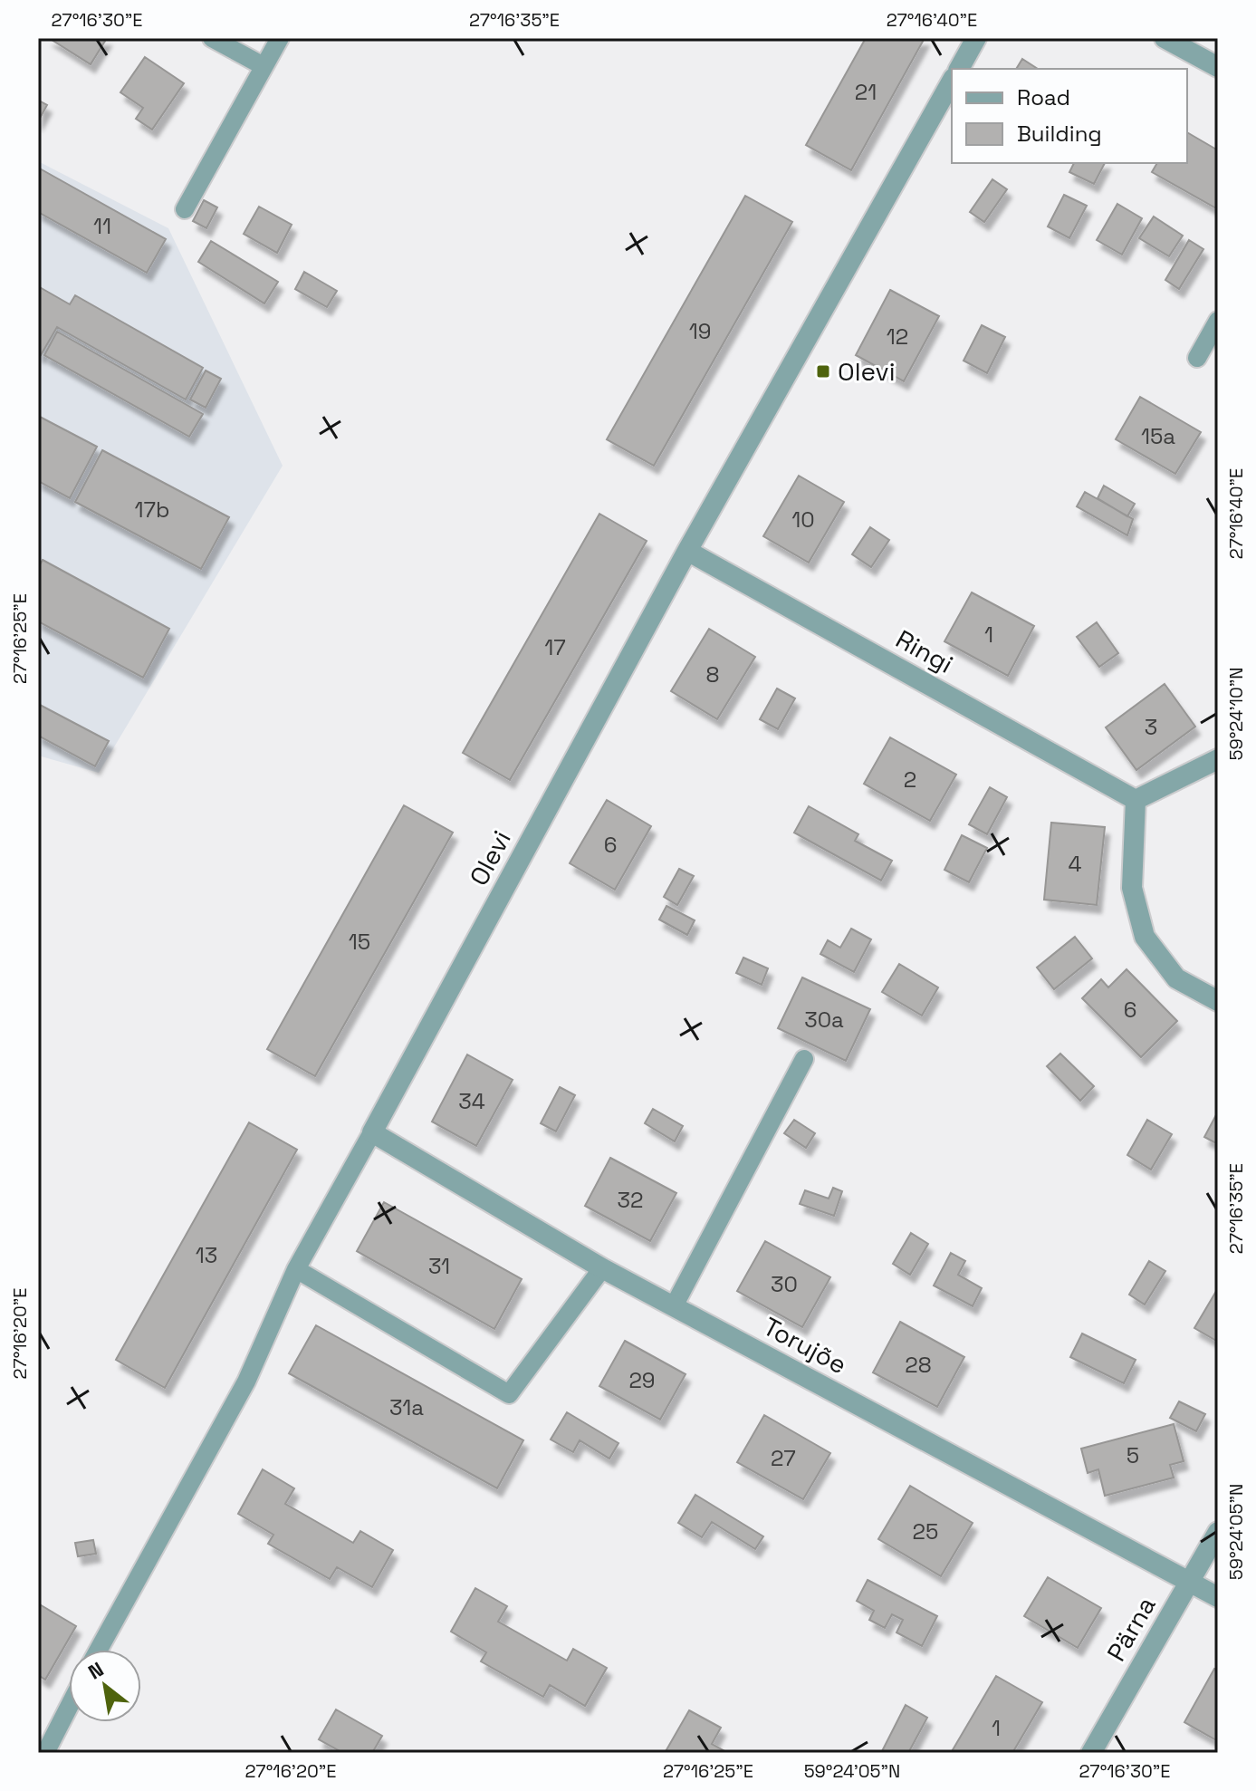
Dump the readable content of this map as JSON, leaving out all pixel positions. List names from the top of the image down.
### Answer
{
  "streets": {
    "street": [
      "Ringi",
      "Olevi",
      "Torujõe",
      "Pärna"
    ]
  },
  "crossings": [
    ["Ringi", "Olevi"],
    ["Olevi", "Torujõe"],
    ["Torujõe", "Pärna"]
  ],
  "places": {
    "transit": ["Olevi"]
  },
  "house_numbers": [
    "21",
    "11",
    "19",
    "12",
    "15a",
    "17b",
    "10",
    "1",
    "17",
    "8",
    "3",
    "2",
    "6",
    "4",
    "15",
    "6",
    "30a",
    "34",
    "32",
    "13",
    "31",
    "30",
    "28",
    "29",
    "31a",
    "5",
    "27",
    "25",
    "1"
  ],
  "legend": ["Road", "Building"],
  "north": "top left",
  "coordinates": [
    "27°16'30\"E",
    "27°16'35\"E",
    "27°16'40\"E",
    "27°16'25\"E",
    "59°24'10\"N",
    "27°16'20\"E",
    "59°24'05\"N"
  ]
}
